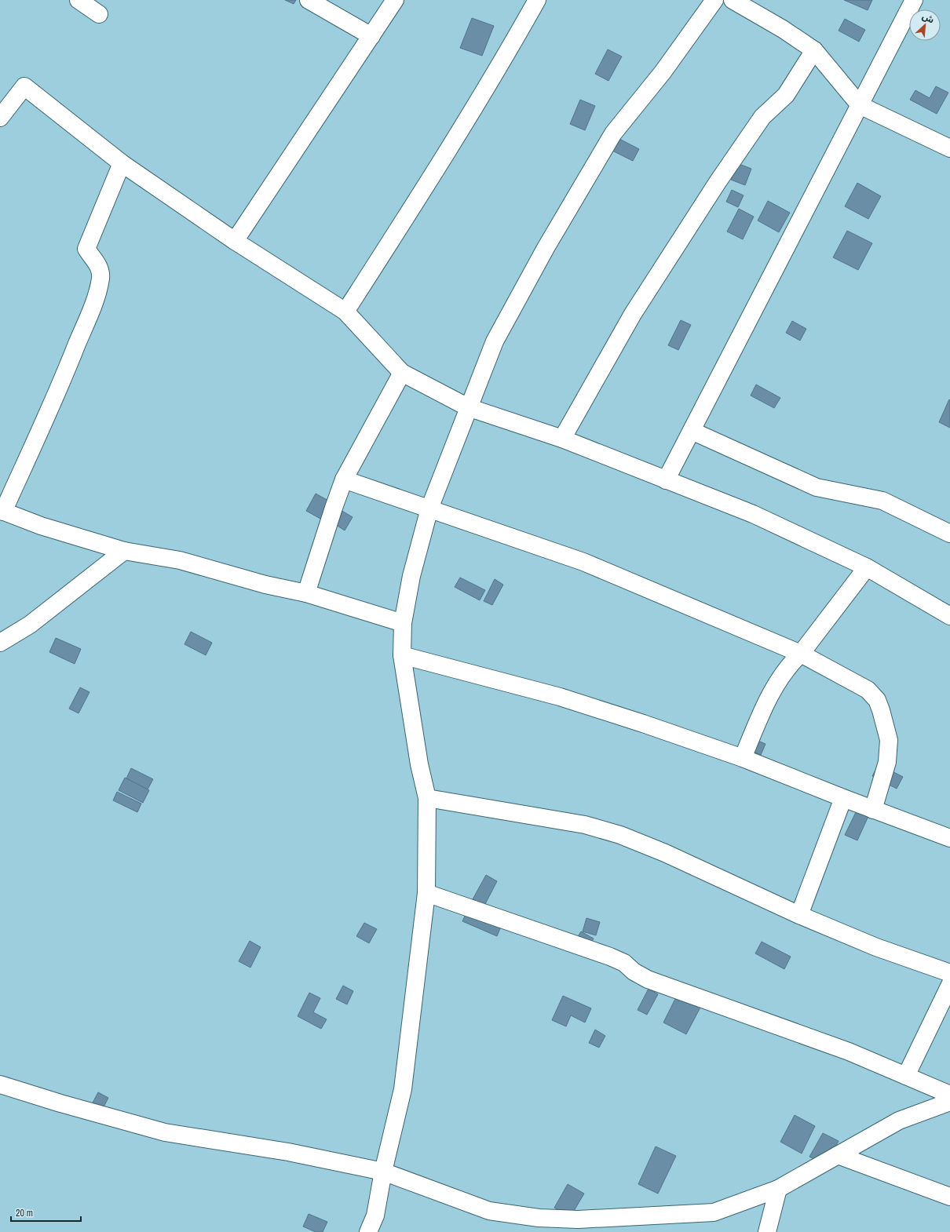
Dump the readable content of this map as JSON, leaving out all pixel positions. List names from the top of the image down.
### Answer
{
  "scale_bar": "20 m",
  "north": "top right"
}
